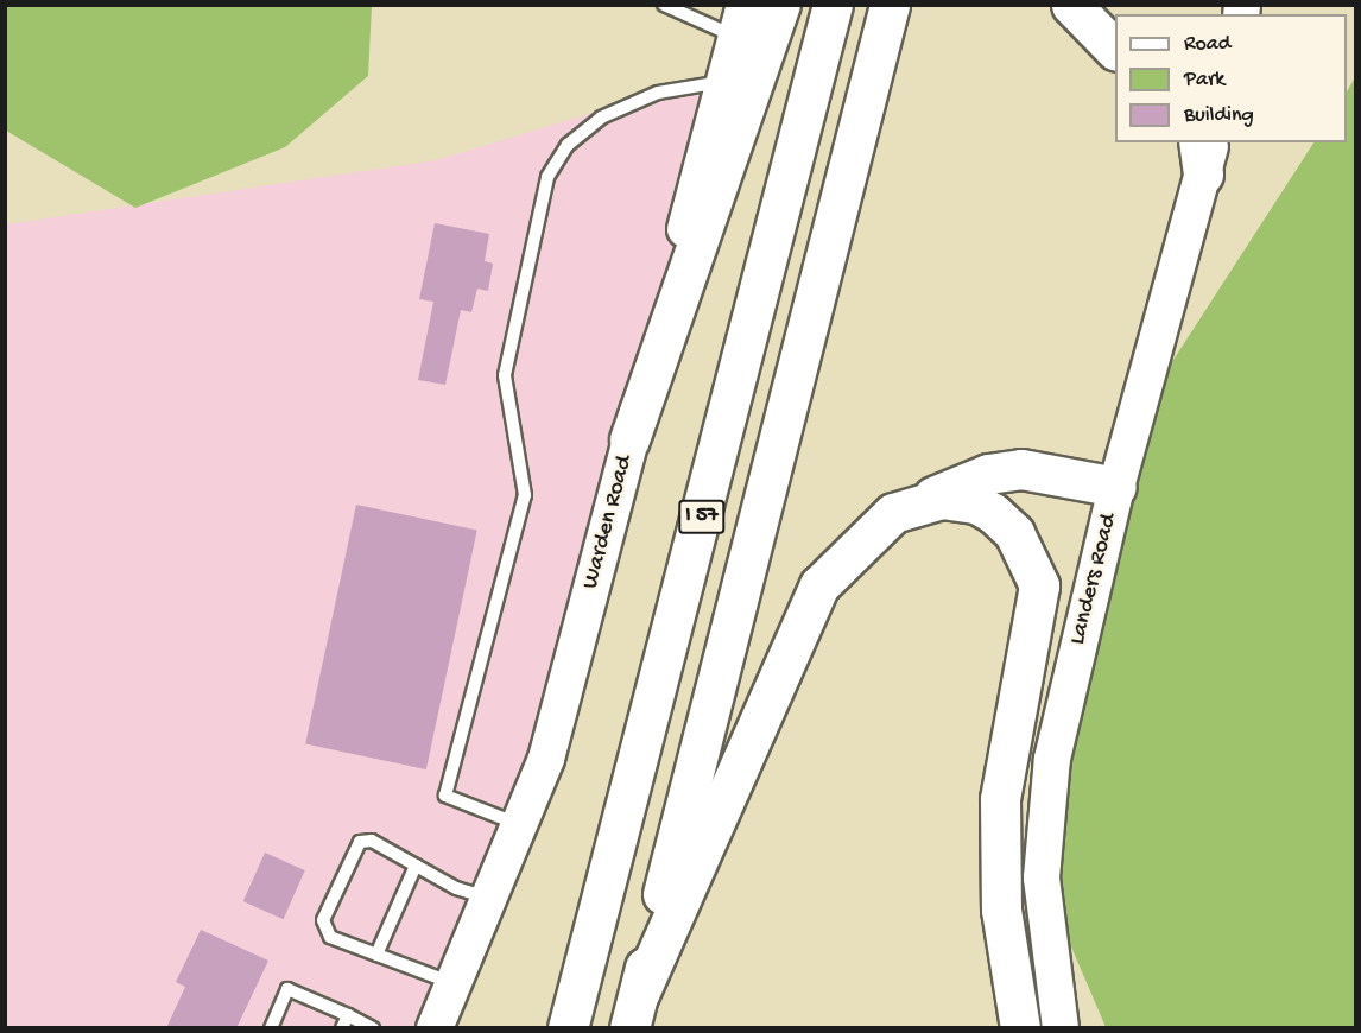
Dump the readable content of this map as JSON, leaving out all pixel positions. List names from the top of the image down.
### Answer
{
  "streets": {
    "highway": ["I 57"],
    "main road": ["Warden Road", "Landers Road"]
  },
  "legend": ["Road", "Park", "Building"]
}
